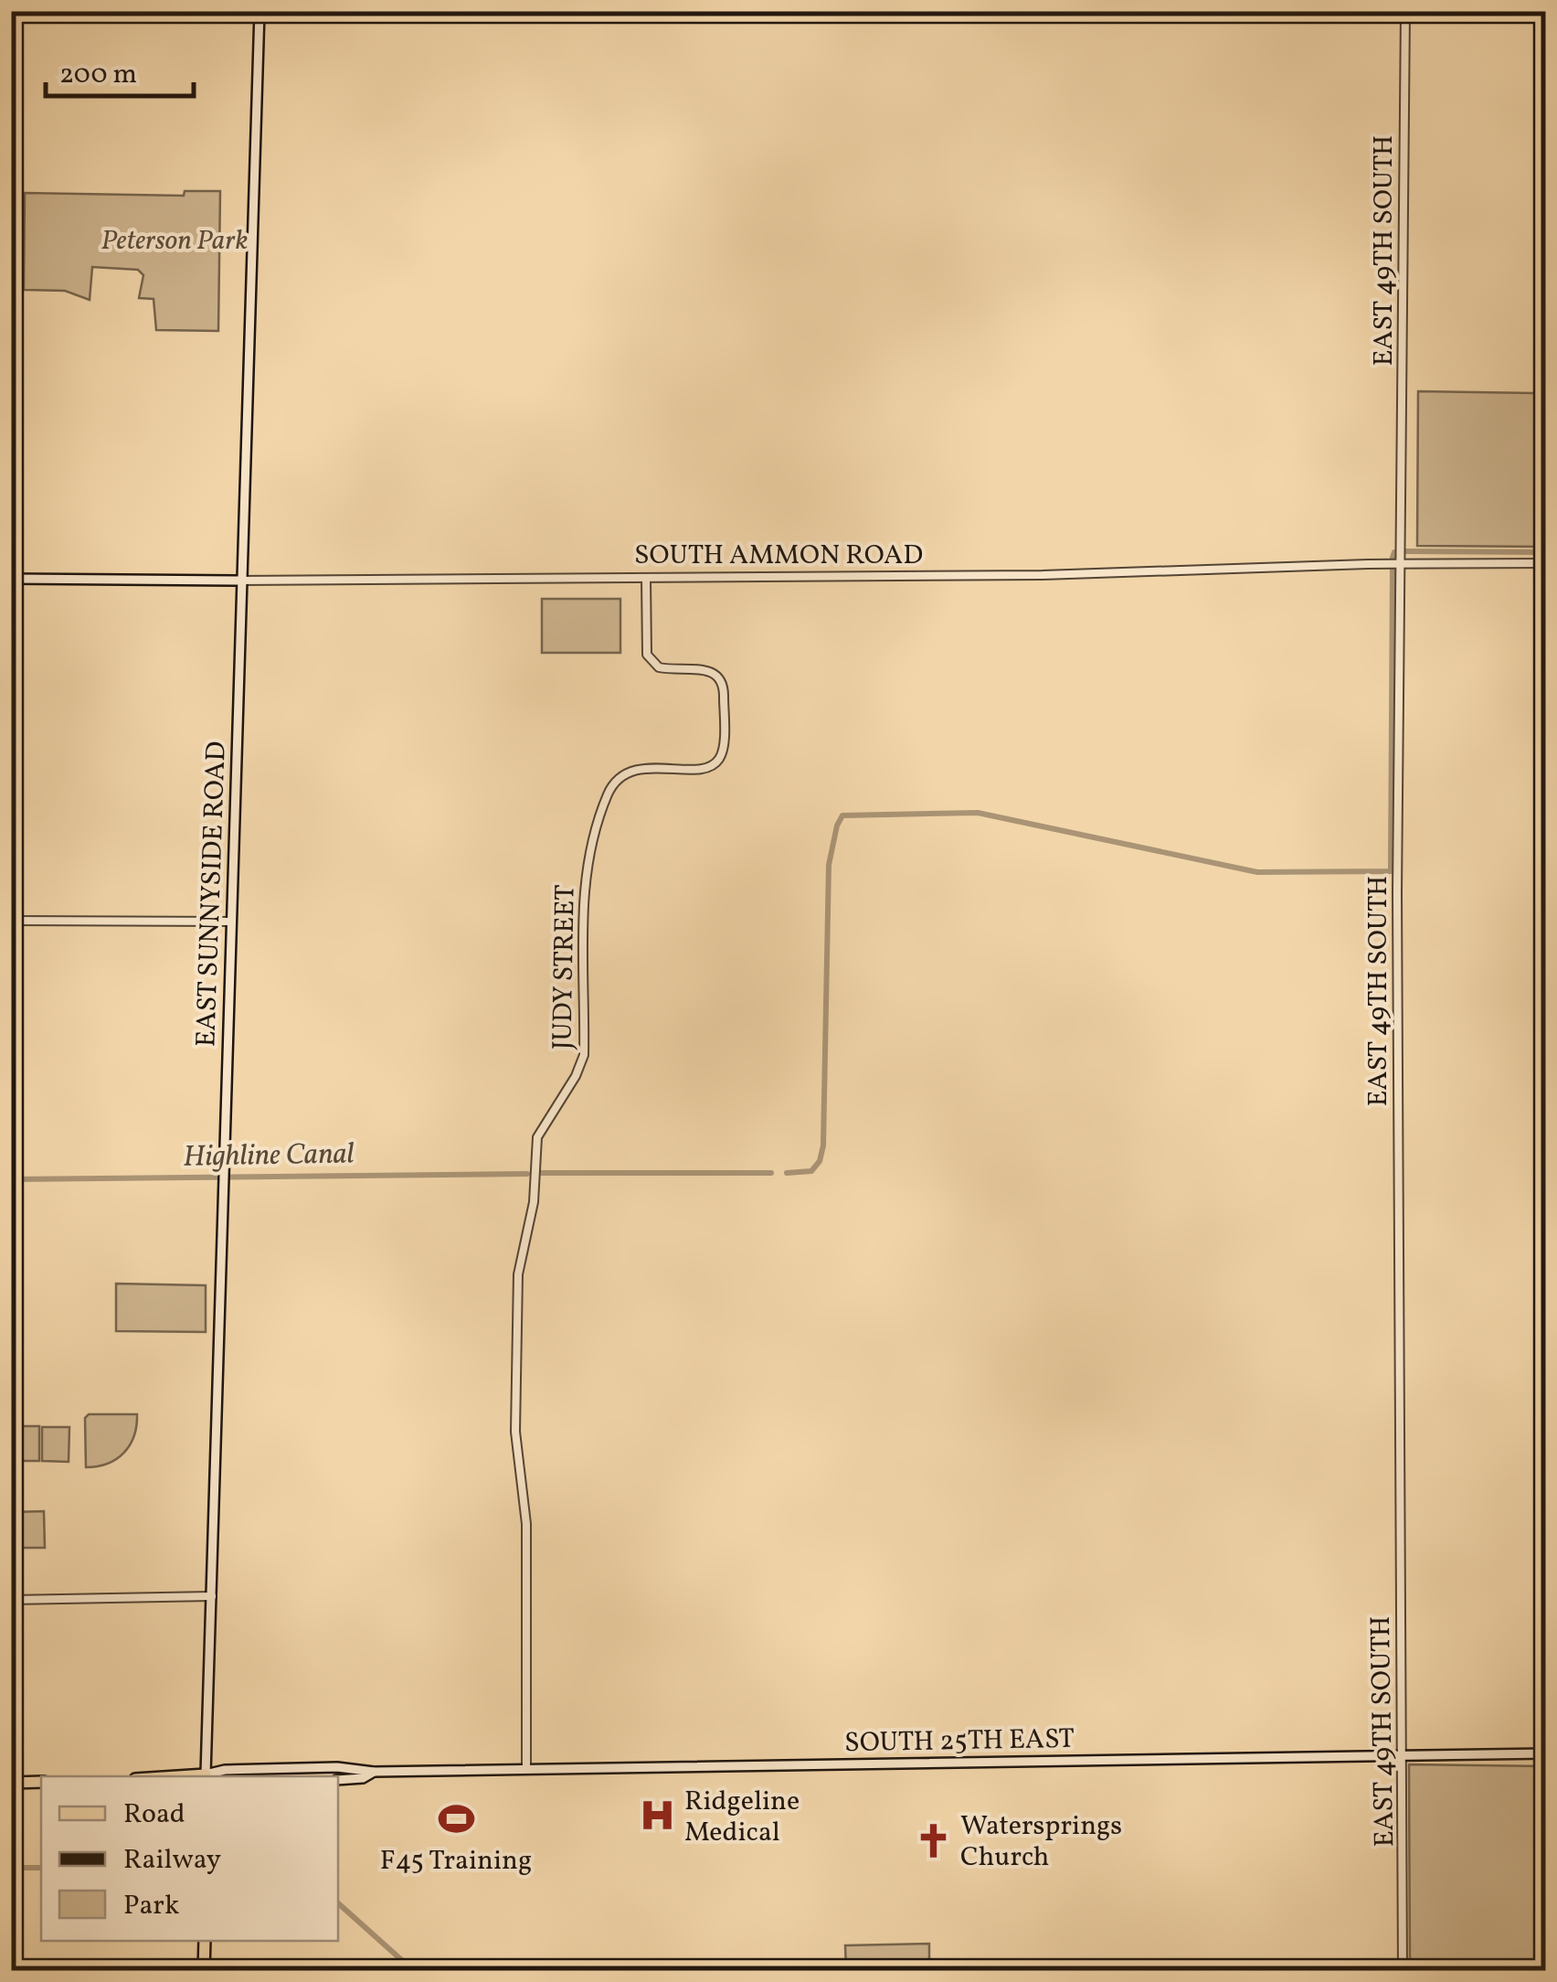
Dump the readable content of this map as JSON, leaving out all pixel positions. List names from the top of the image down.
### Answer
{
  "streets": {
    "main road": ["SOUTH AMMON ROAD", "EAST SUNNYSIDE ROAD", "SOUTH 25TH EAST"],
    "street": ["EAST 49TH SOUTH", "JUDY STREET"]
  },
  "crossings": [
    ["EAST 49TH SOUTH", "SOUTH AMMON ROAD"],
    ["EAST 49TH SOUTH", "SOUTH 25TH EAST"],
    ["SOUTH AMMON ROAD", "EAST SUNNYSIDE ROAD"],
    ["SOUTH AMMON ROAD", "JUDY STREET"],
    ["EAST SUNNYSIDE ROAD", "SOUTH 25TH EAST"],
    ["JUDY STREET", "SOUTH 25TH EAST"]
  ],
  "water": ["Highline Canal"],
  "parks": ["Peterson Park"],
  "places": {
    "hospital": ["Ridgeline Medical"],
    "sports": ["F45 Training"],
    "church": ["Watersprings Church"]
  },
  "legend": ["Road", "Railway", "Park"],
  "scale_bar": "200 m"
}
